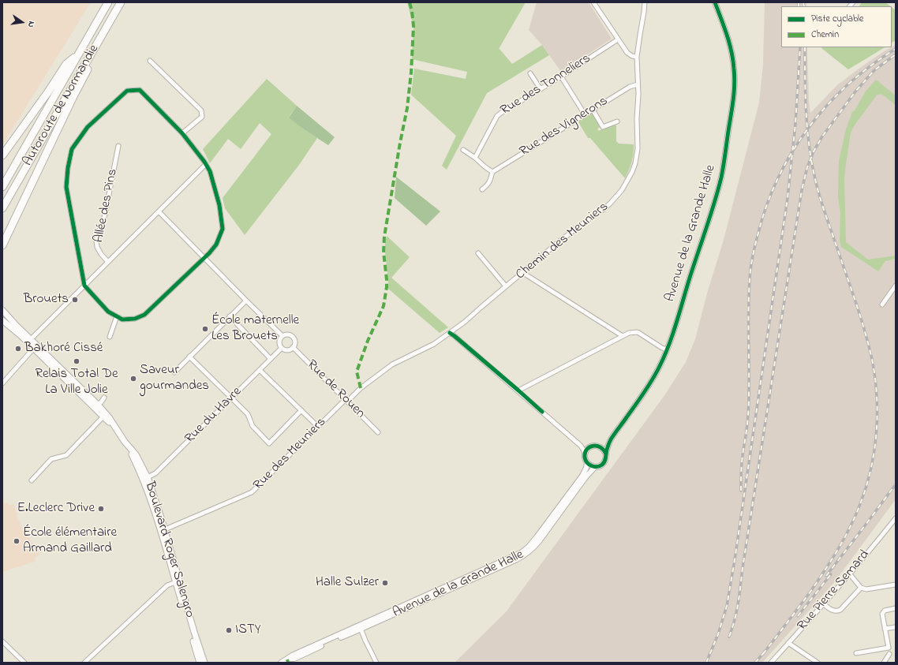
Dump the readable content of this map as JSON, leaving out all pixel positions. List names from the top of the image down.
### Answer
{
  "streets": {
    "highway": ["Autoroute de Normandie"],
    "main road": ["Boulevard Roger Salengro"],
    "street": [
      "Rue des Tonneliers",
      "Rue des Vignerons",
      "Allée des Pins",
      "Avenue de la Grande Halle",
      "Chemin des Meuniers",
      "Rue de Rouen",
      "Rue du Havre",
      "Rue des Meuniers",
      "Rue Pierre Semard"
    ]
  },
  "crossings": [
    ["Rue des Vignerons", "Chemin des Meuniers"],
    ["Chemin des Meuniers", "Rue de Rouen"],
    ["Chemin des Meuniers", "Rue des Meuniers"],
    ["Rue de Rouen", "Rue du Havre"],
    ["Rue de Rouen", "Rue des Meuniers"],
    ["Rue du Havre", "Boulevard Roger Salengro"],
    ["Rue des Meuniers", "Boulevard Roger Salengro"]
  ],
  "places": [
    "Brouets",
    "École maternelle Les Brouets",
    "Bakhoré Cissé",
    "Relais Total De La Ville Jolie",
    "Saveur gourmandes",
    "E.Leclerc Drive",
    "École élémentaire Armand Gaillard",
    "Halle Sulzer",
    "ISTY"
  ],
  "legend": ["Piste cyclable", "Chemin"],
  "north": "right"
}
